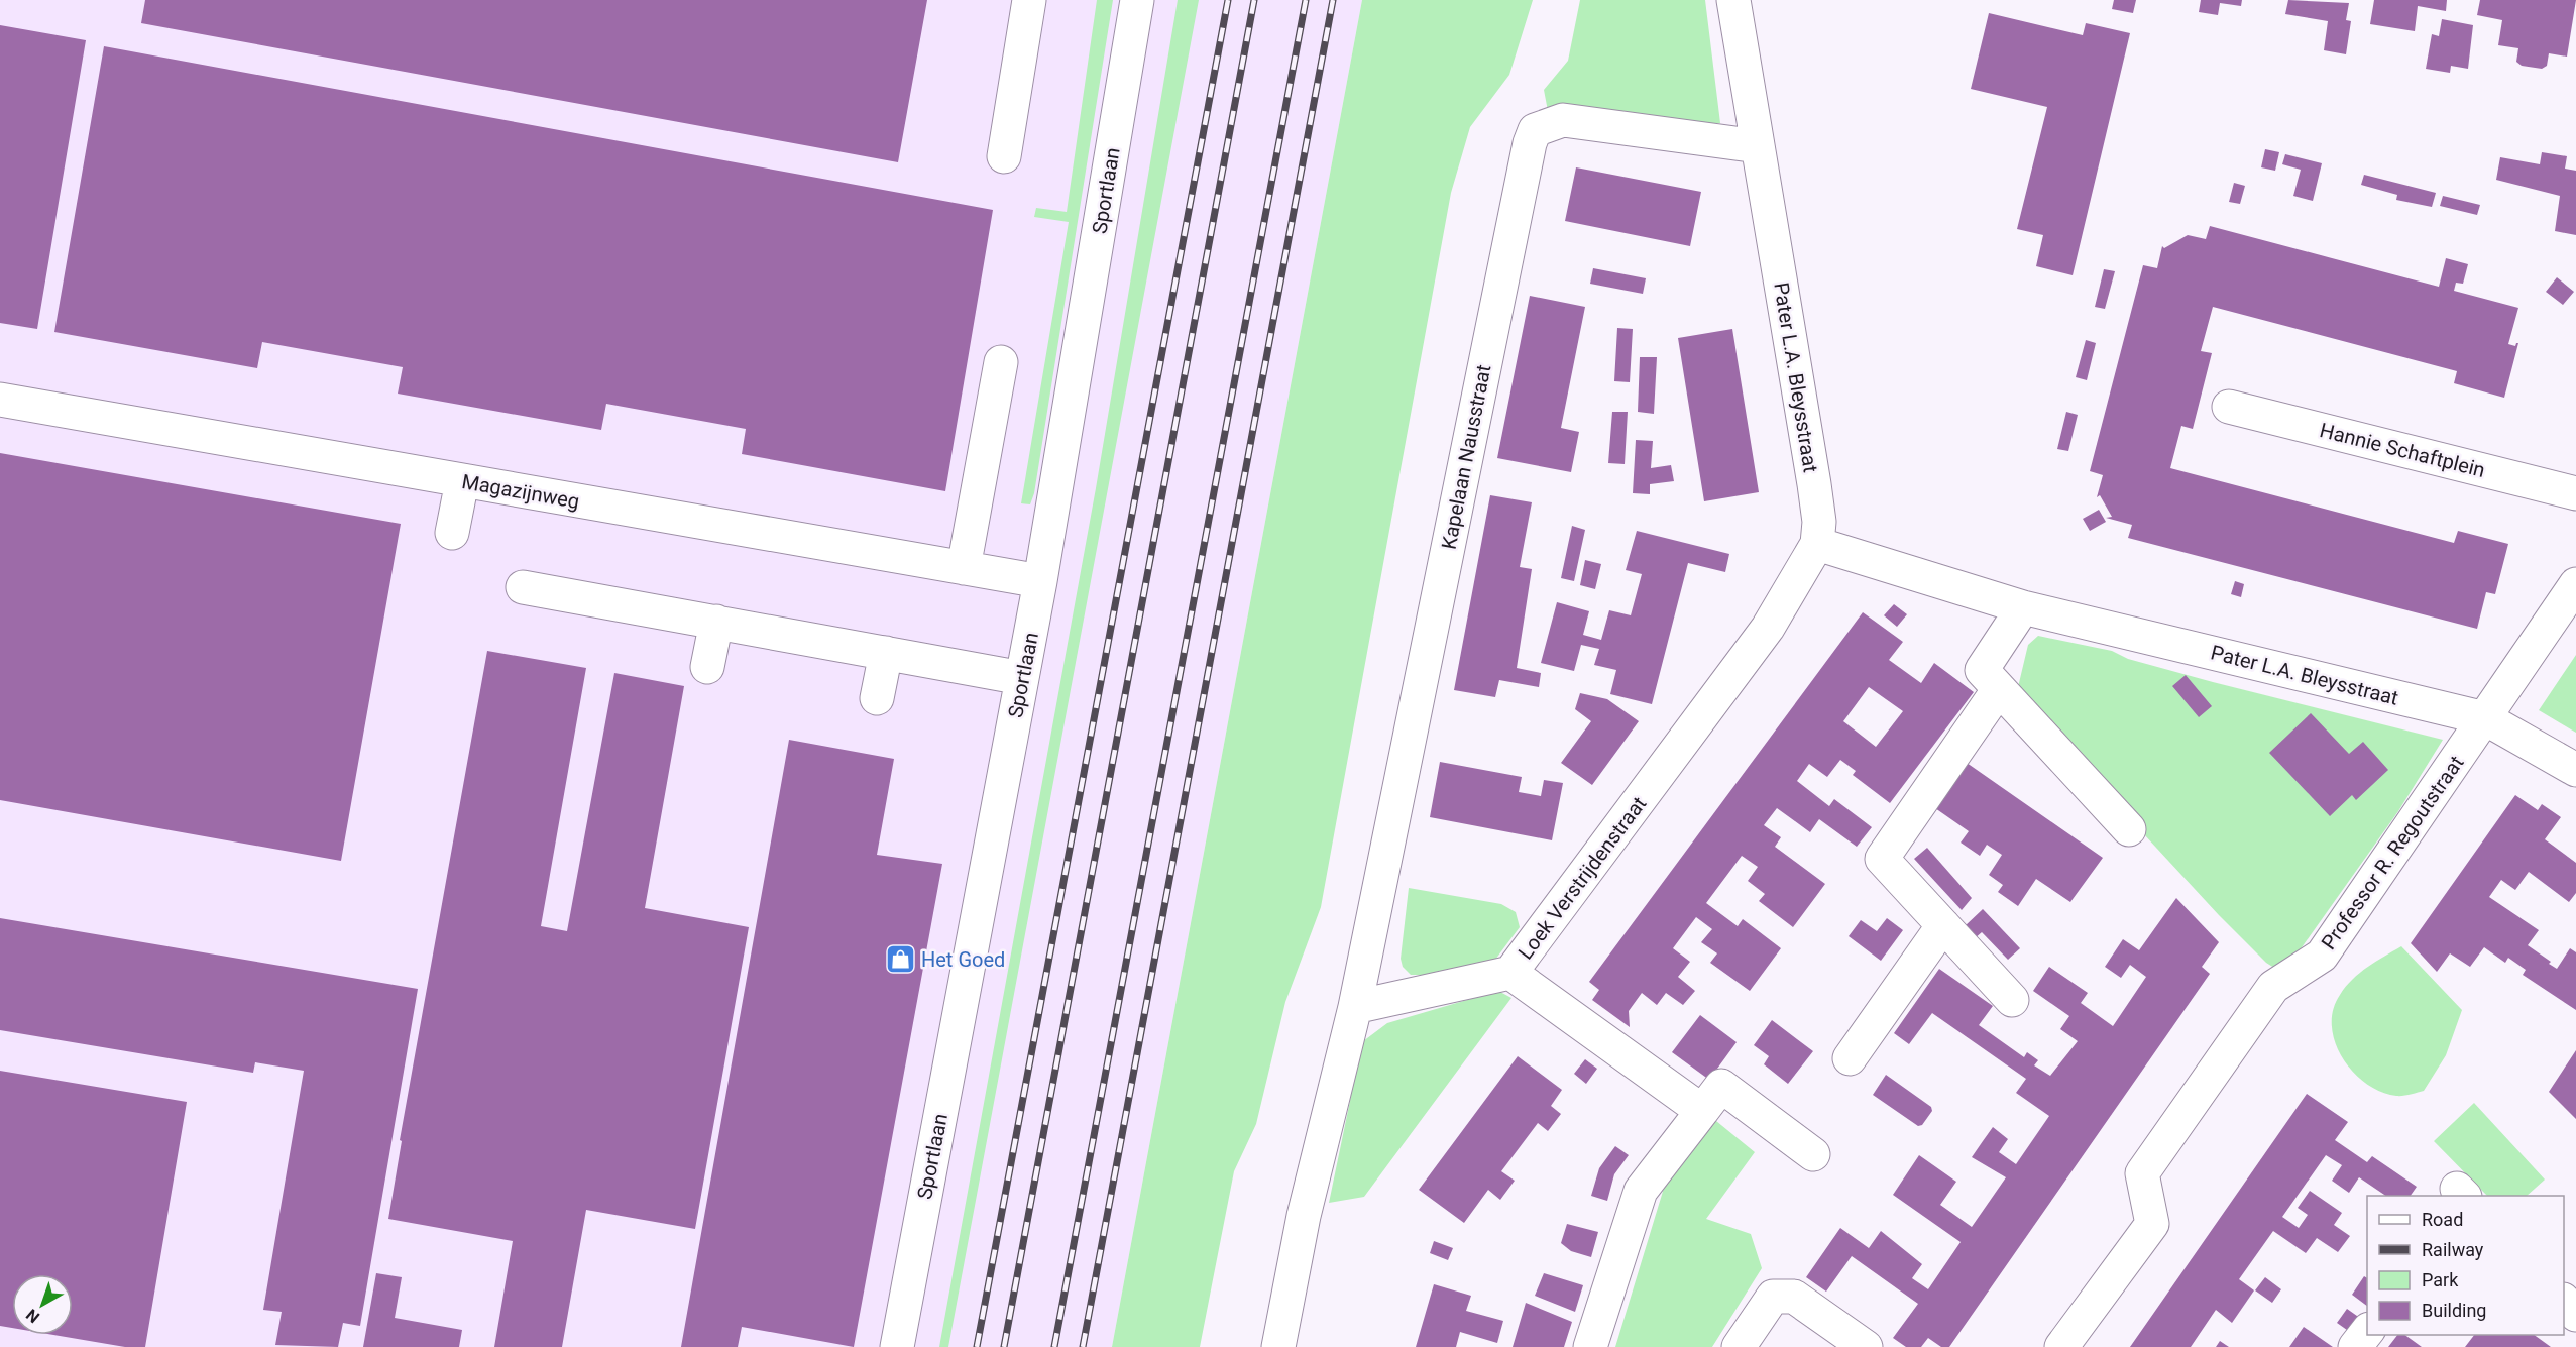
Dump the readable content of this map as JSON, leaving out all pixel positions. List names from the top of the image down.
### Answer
{
  "streets": {
    "street": [
      "Sportlaan",
      "Pater L.A. Bleysstraat",
      "Hannie Schaftplein",
      "Kapelaan Nausstraat",
      "Magazijnweg",
      "Professor R. Regoutstraat",
      "Loek Verstrijdenstraat"
    ]
  },
  "crossings": [
    ["Sportlaan", "Magazijnweg"],
    ["Pater L.A. Bleysstraat", "Kapelaan Nausstraat"],
    ["Pater L.A. Bleysstraat", "Professor R. Regoutstraat"],
    ["Pater L.A. Bleysstraat", "Loek Verstrijdenstraat"],
    ["Kapelaan Nausstraat", "Loek Verstrijdenstraat"]
  ],
  "places": {
    "shop": ["Het Goed"]
  },
  "legend": [
    "Road",
    "Railway",
    "Park",
    "Building"
  ],
  "north": "bottom left"
}
